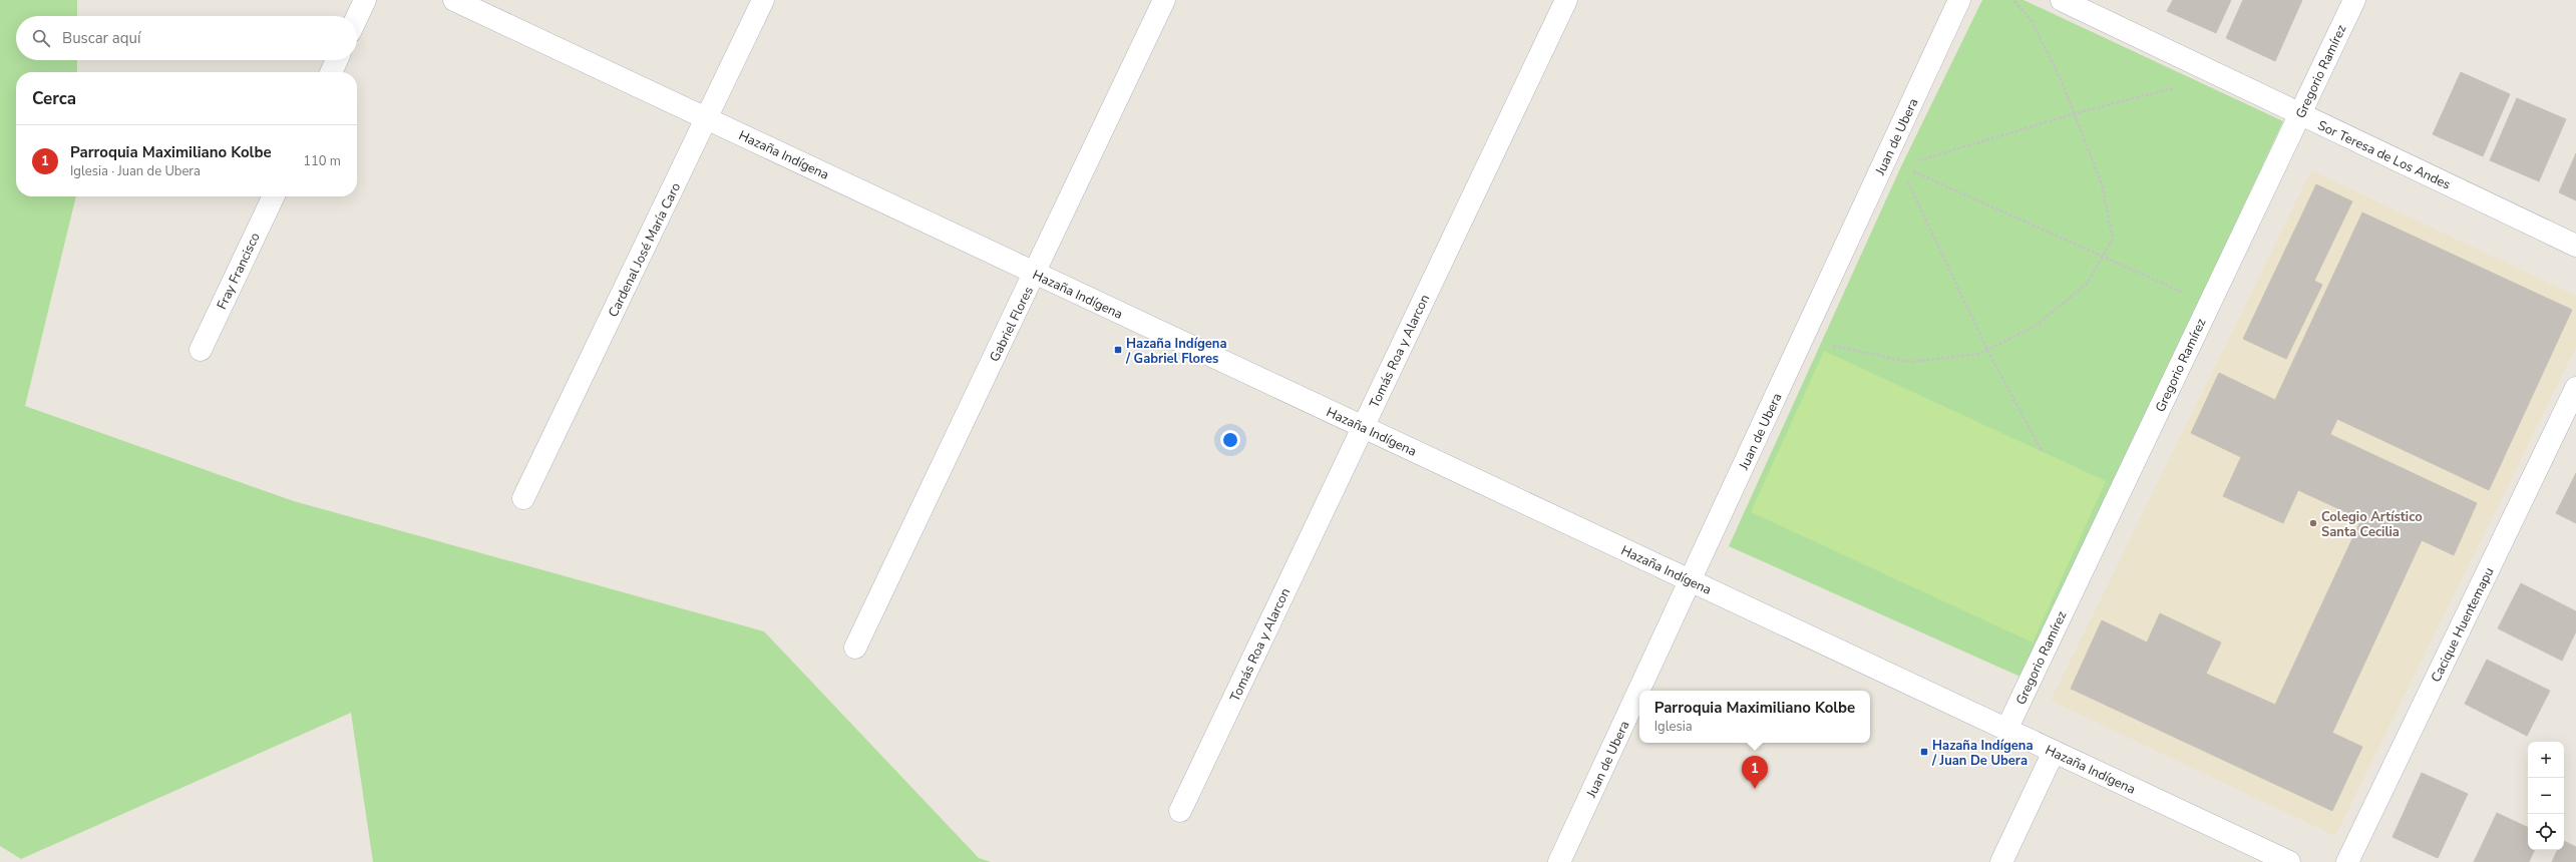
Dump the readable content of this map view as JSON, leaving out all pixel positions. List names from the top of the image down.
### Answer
{
  "streets": {
    "street": [
      "Gregorio Ramírez",
      "Juan de Ubera",
      "Hazaña Indígena",
      "Sor Teresa de Los Andes",
      "Cardenal José María Caro",
      "Fray Francisco",
      "Gabriel Flores",
      "Tomás Roa y Alarcon",
      "Cacique Huentemapu"
    ]
  },
  "crossings": [
    ["Gregorio Ramírez", "Hazaña Indígena"],
    ["Gregorio Ramírez", "Sor Teresa de Los Andes"],
    ["Juan de Ubera", "Hazaña Indígena"],
    ["Hazaña Indígena", "Cardenal José María Caro"],
    ["Hazaña Indígena", "Gabriel Flores"],
    ["Hazaña Indígena", "Tomás Roa y Alarcon"]
  ],
  "places": {
    "transit": ["Hazaña Indígena / Gabriel Flores", "Hazaña Indígena / Juan De Ubera"],
    "other": ["Colegio Artístico Santa Cecilia"]
  },
  "page": {
    "search": "Buscar aquí",
    "heading": "Cerca",
    "list": [
      {
        "mark": "1",
        "name": "Parroquia Maximiliano Kolbe",
        "note": "Iglesia · Juan de Ubera",
        "value": "110 m"
      }
    ],
    "popup": ["Parroquia Maximiliano Kolbe", "Iglesia"],
    "map_buttons": ["+", "−"],
    "pins": "1"
  }
}
